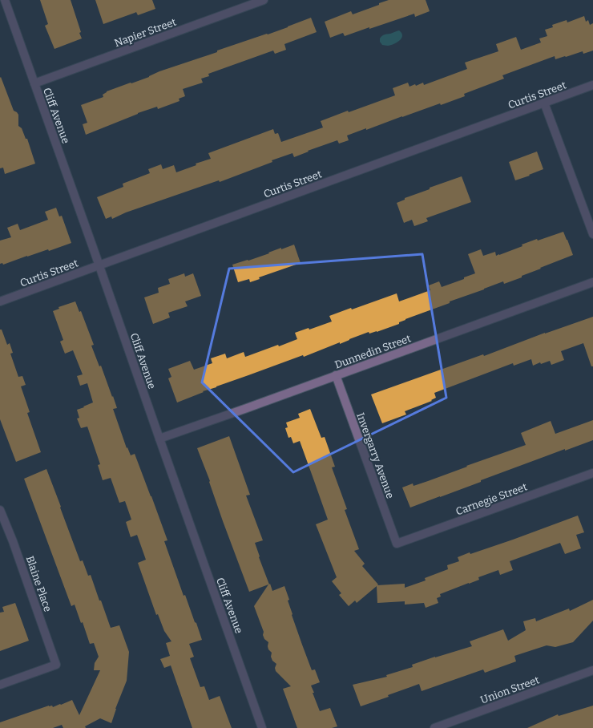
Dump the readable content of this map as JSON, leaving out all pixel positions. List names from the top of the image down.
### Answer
{
  "streets": {
    "street": [
      "Napier Street",
      "Curtis Street",
      "Cliff Avenue",
      "Dunnedin Street",
      "Invergarry Avenue",
      "Carnegie Street",
      "Blaine Place",
      "Union Street"
    ]
  },
  "crossings": [
    ["Napier Street", "Cliff Avenue"],
    ["Curtis Street", "Cliff Avenue"],
    ["Cliff Avenue", "Dunnedin Street"],
    ["Dunnedin Street", "Invergarry Avenue"],
    ["Invergarry Avenue", "Carnegie Street"]
  ]
}
